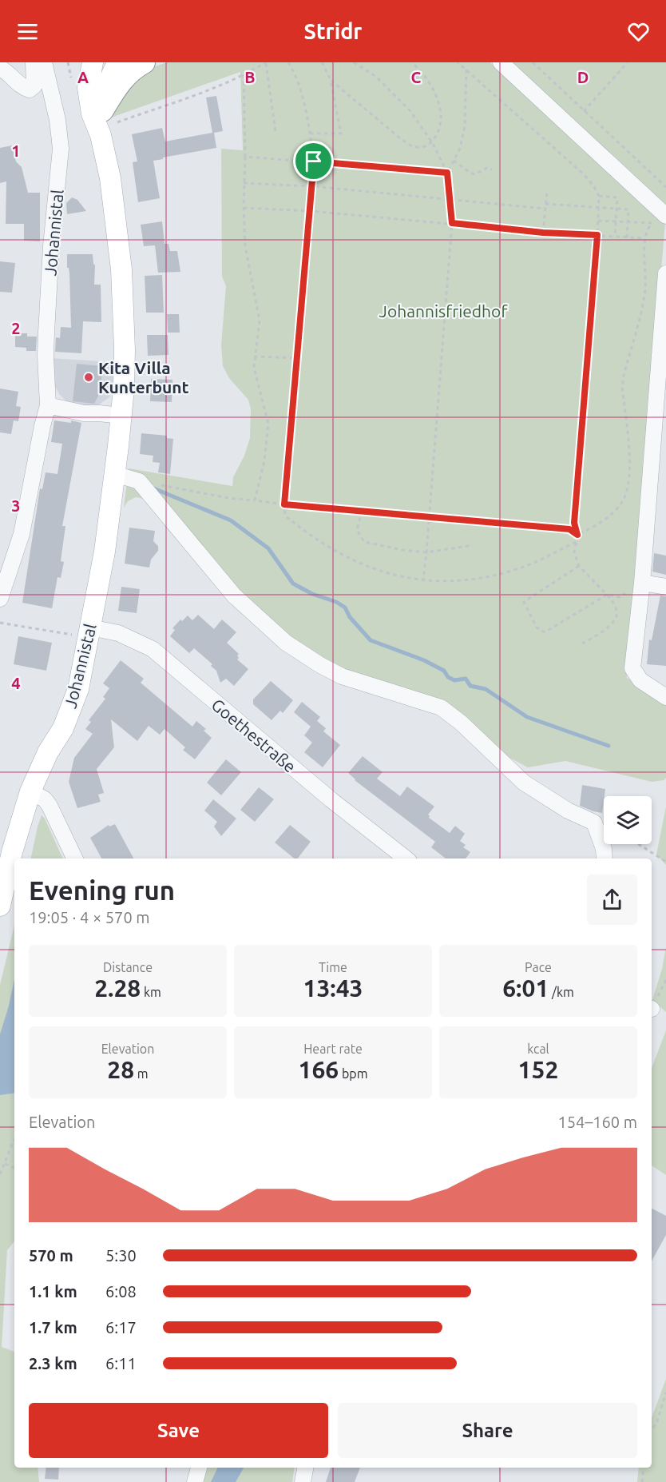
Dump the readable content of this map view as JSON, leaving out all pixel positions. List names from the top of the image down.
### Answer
{
  "streets": {
    "main road": ["Johannistal"],
    "street": ["Goethestraße"]
  },
  "crossings": [
    ["Johannistal", "Goethestraße"]
  ],
  "parks": ["Johannisfriedhof"],
  "places": ["Kita Villa Kunterbunt"],
  "page": {
    "header": "Stridr",
    "heading": ["Evening run", "19:05 · 4 × 570 m"],
    "stats": [
      ["Distance", "2.28 km"],
      ["Time", "13:43"],
      ["Pace", "6:01 /km"],
      ["Elevation", "28 m"],
      ["Heart rate", "166 bpm"],
      ["kcal", "152"]
    ],
    "chart": ["Elevation", "154–160 m"],
    "list": [
      {
        "name": "570 m",
        "note": "5:30"
      },
      {
        "name": "1.1 km",
        "note": "6:08"
      },
      {
        "name": "1.7 km",
        "note": "6:17"
      },
      {
        "name": "2.3 km",
        "note": "6:11"
      }
    ],
    "buttons": ["Save", "Share"]
  },
  "grid": {
    "columns": [
      "A",
      "B",
      "C",
      "D"
    ],
    "rows": [
      "1",
      "2",
      "3",
      "4"
    ]
  }
}
